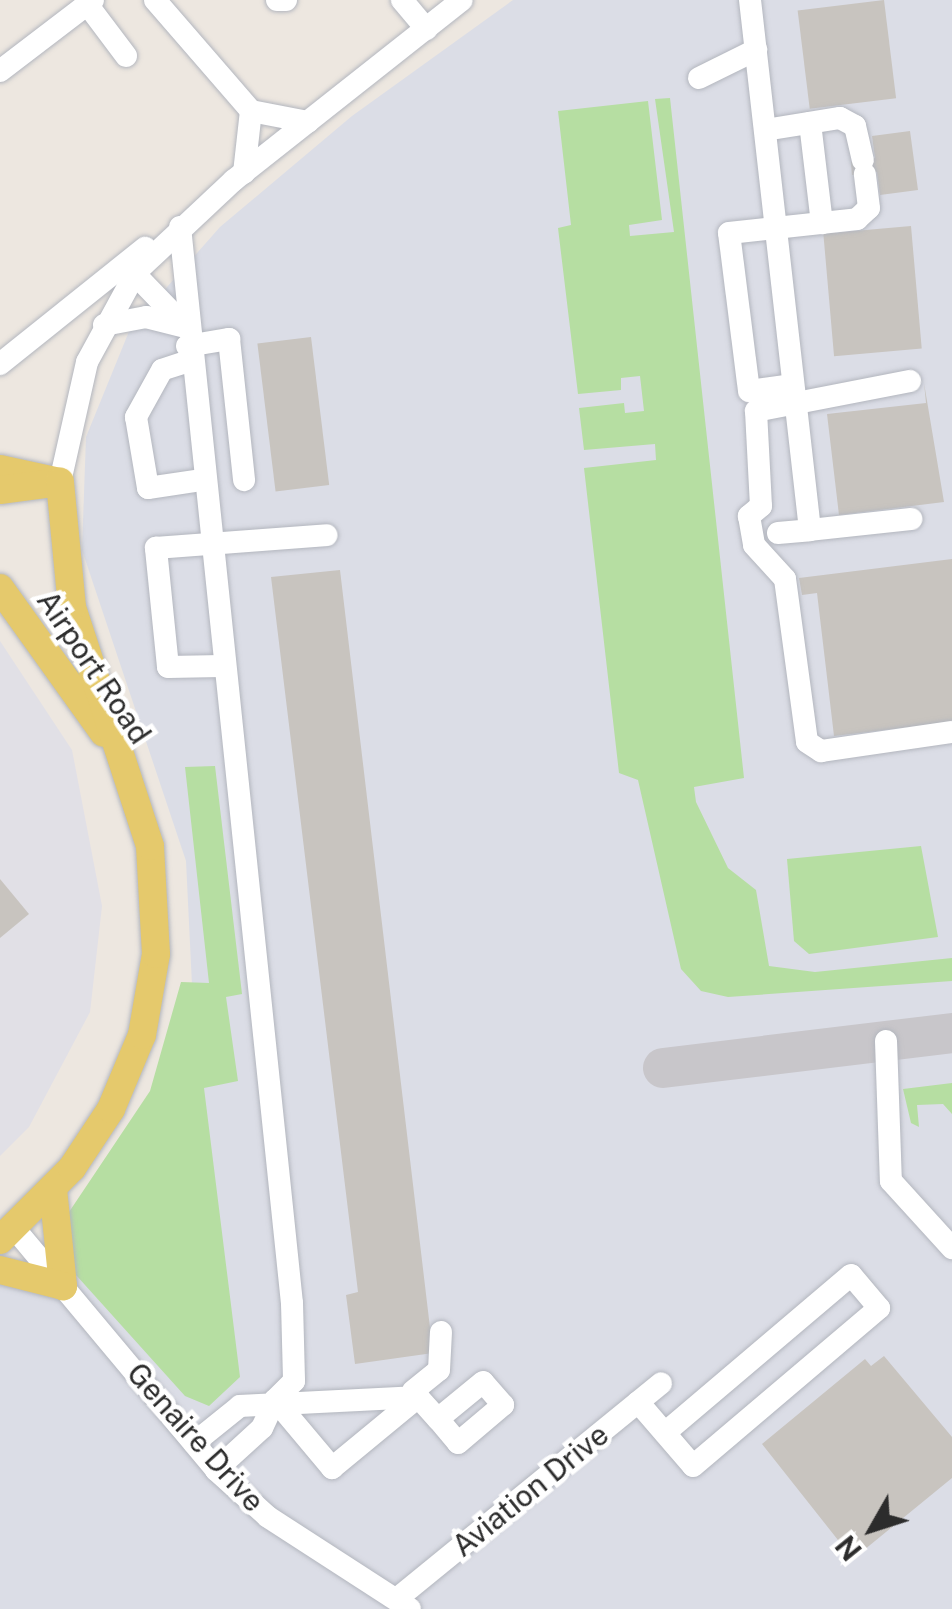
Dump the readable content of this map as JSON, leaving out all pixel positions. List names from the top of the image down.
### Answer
{
  "streets": {
    "main road": ["Airport Road"],
    "street": ["Genaire Drive", "Aviation Drive"]
  },
  "crossings": [
    ["Genaire Drive", "Aviation Drive"]
  ],
  "north": "bottom left"
}
